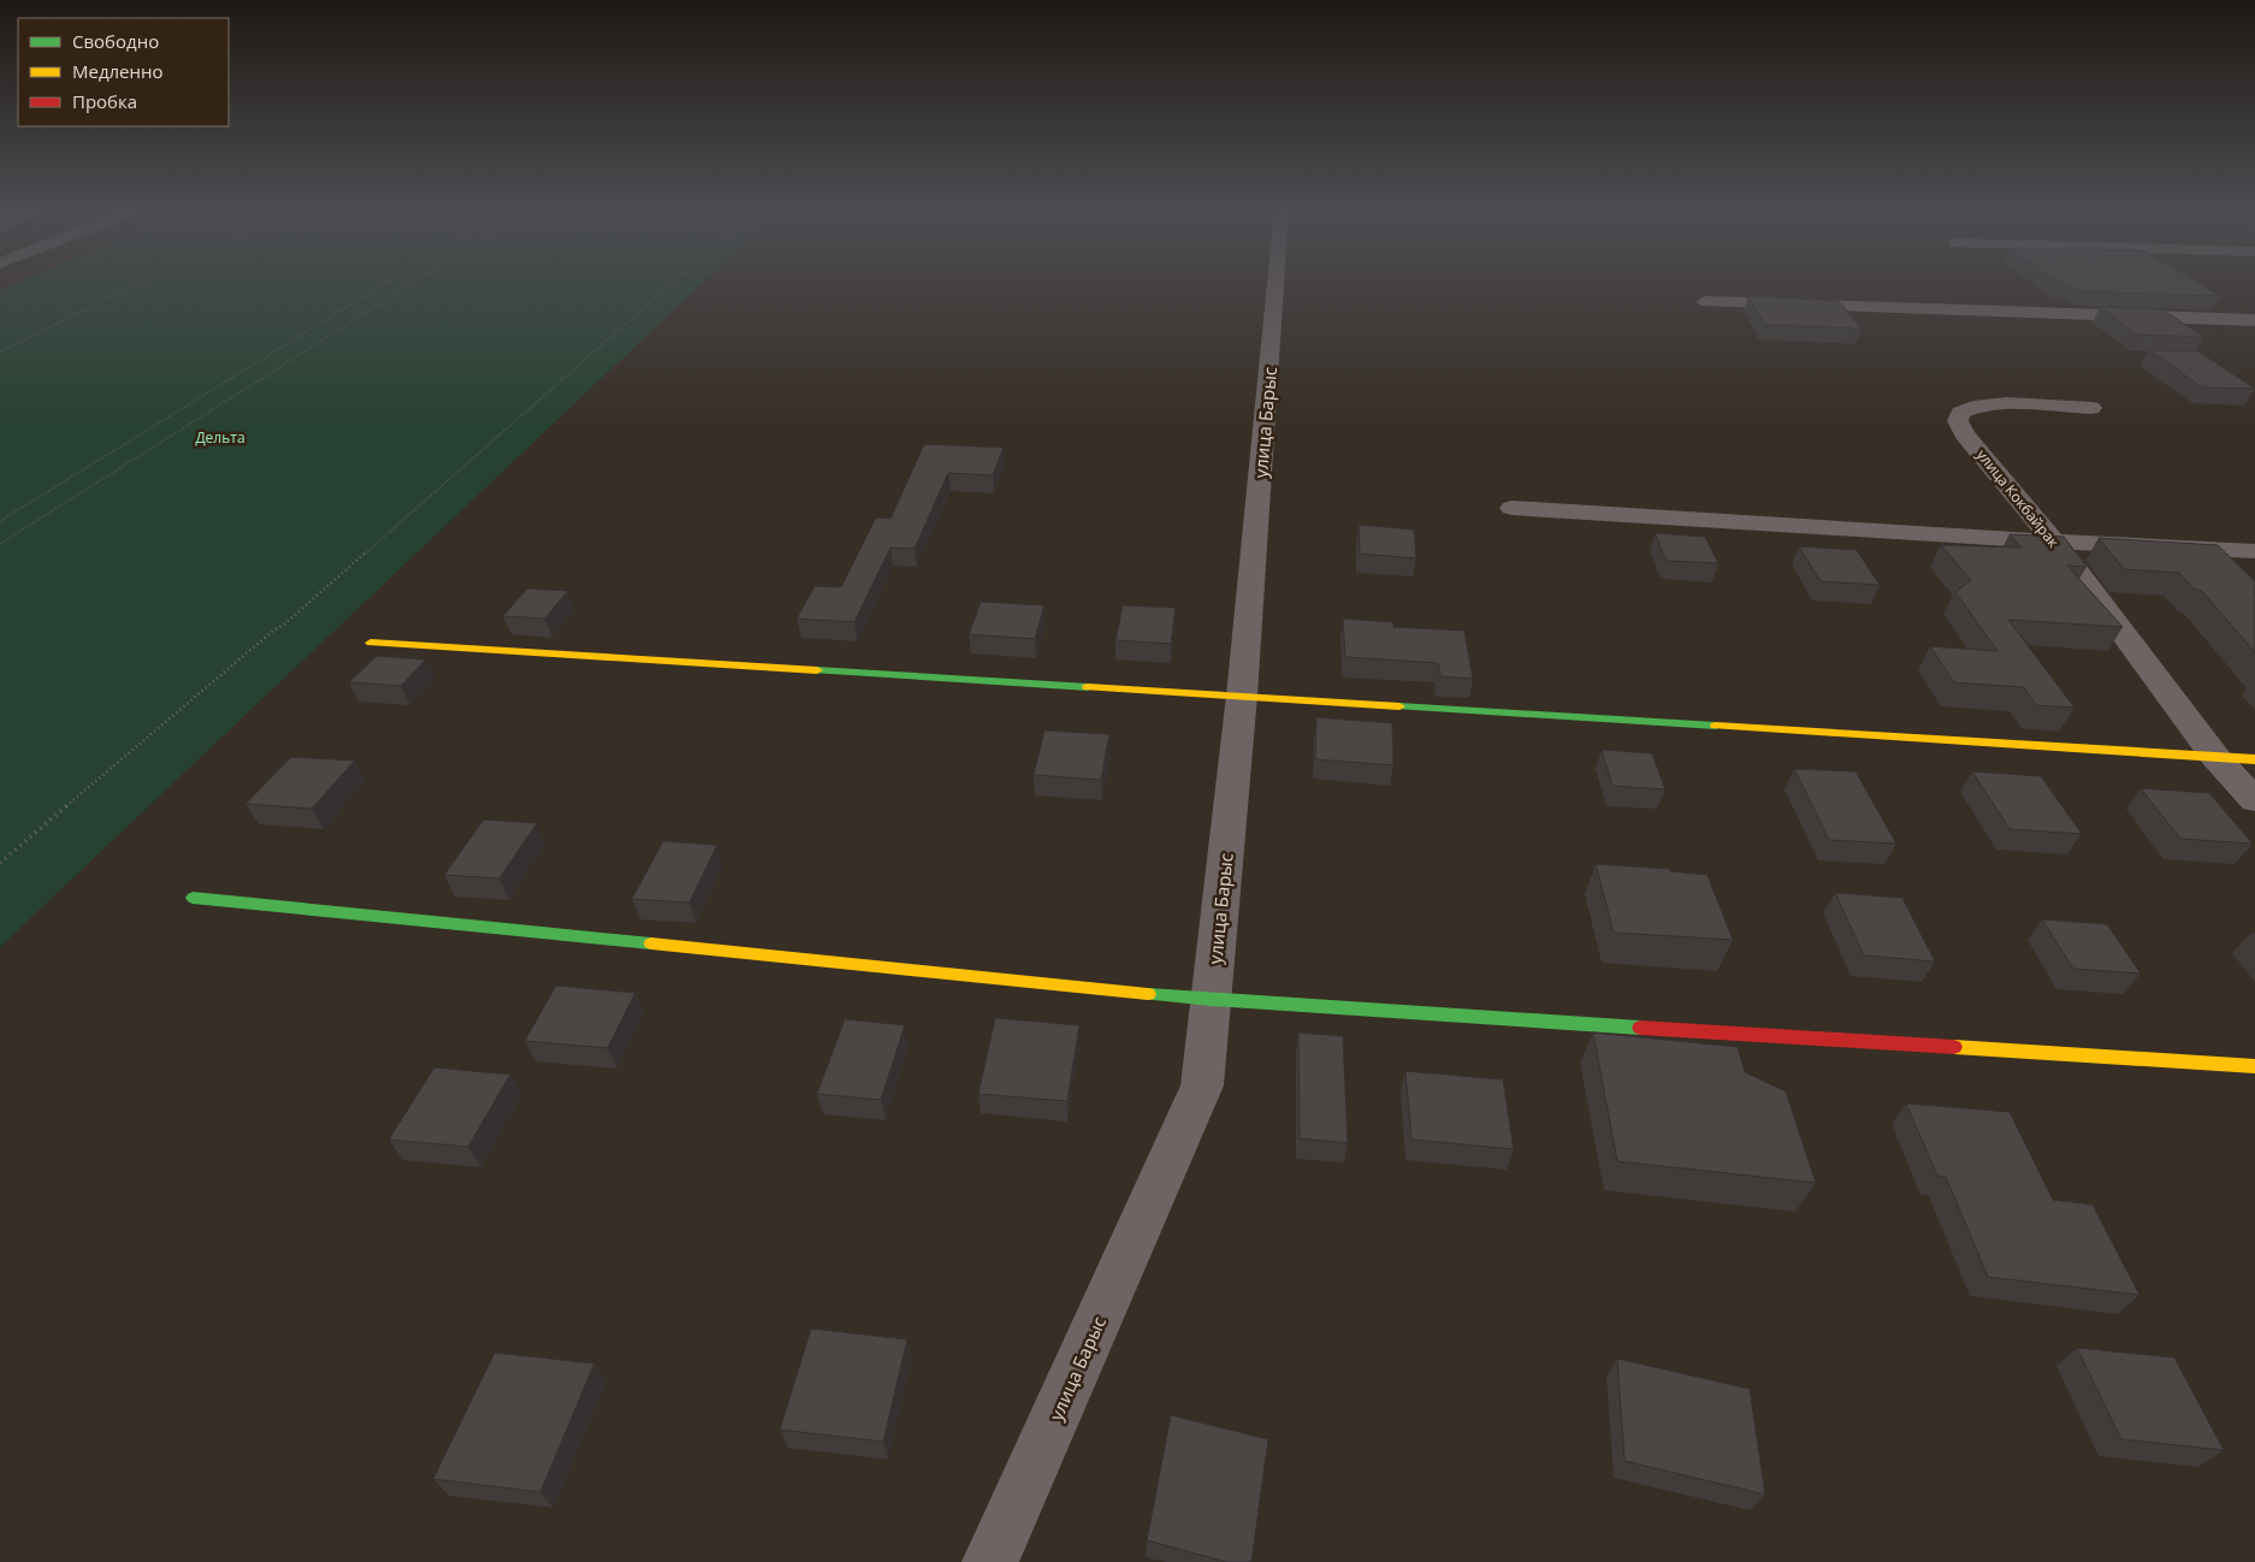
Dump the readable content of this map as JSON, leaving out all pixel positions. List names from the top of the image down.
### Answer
{
  "streets": {
    "street": ["улица Барыс", "улица Кокбайрак"]
  },
  "parks": ["Дельта"],
  "legend": ["Свободно", "Медленно", "Пробка"]
}
